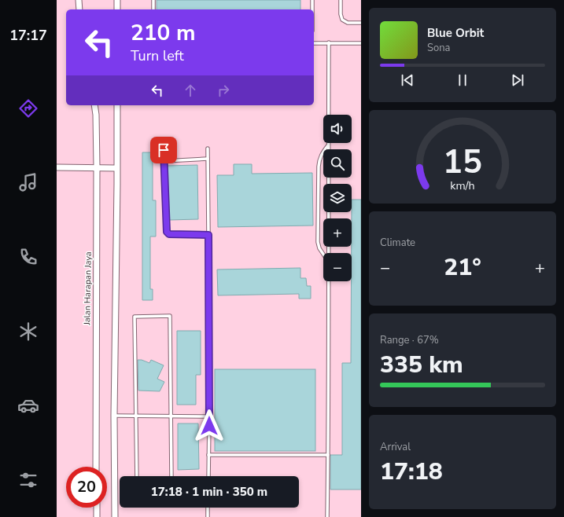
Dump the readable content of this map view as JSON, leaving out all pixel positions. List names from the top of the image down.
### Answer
{
  "streets": {
    "street": ["Jalan Harapan Jaya"]
  },
  "page": {
    "tabs": "17:17",
    "turn": ["210 m", "Turn left"],
    "song": ["Blue Orbit", "Sona"],
    "map_buttons": ["+", "−"],
    "tile": [
      "Climate",
      ["Range · 67%", "335 km"],
      ["Arrival", "17:18"]
    ],
    "heat": ["−", "21°", "+"],
    "limit": "20",
    "trip": "17:18 · 1 min · 350 m",
    "gauge": ["15", "km/h"]
  }
}
